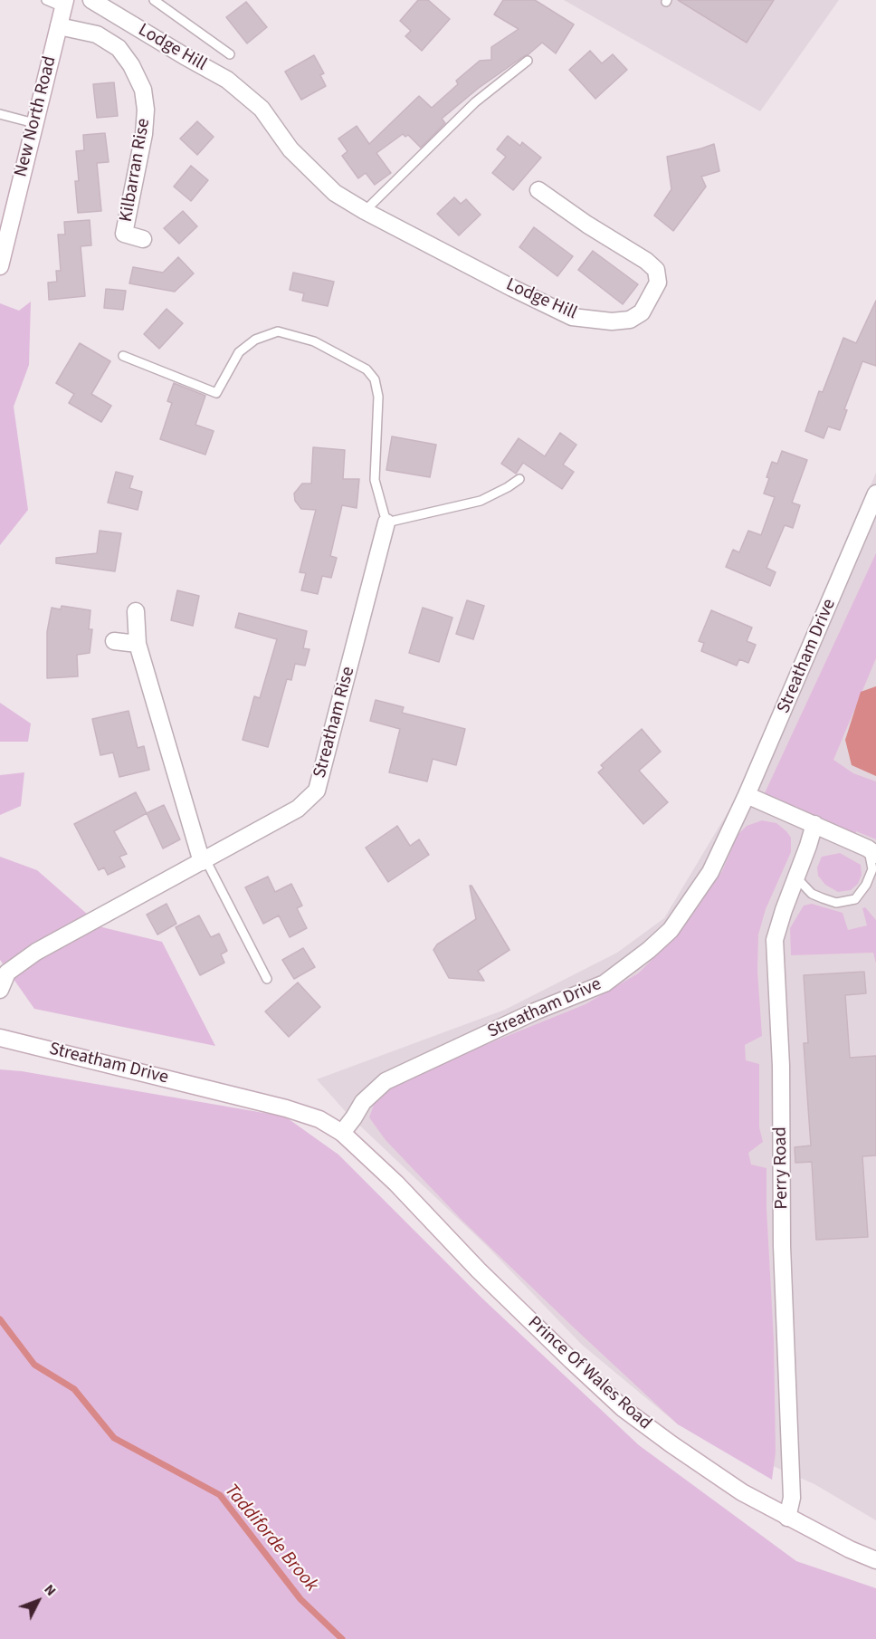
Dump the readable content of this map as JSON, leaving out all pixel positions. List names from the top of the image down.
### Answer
{
  "streets": {
    "street": [
      "Lodge Hill",
      "New North Road",
      "Kilbarran Rise",
      "Streatham Drive",
      "Streatham Rise",
      "Perry Road",
      "Prince Of Wales Road"
    ]
  },
  "crossings": [
    ["New North Road", "Kilbarran Rise"],
    ["Streatham Drive", "Prince Of Wales Road"],
    ["Perry Road", "Prince Of Wales Road"]
  ],
  "water": ["Taddiforde Brook"],
  "north": "top right"
}
